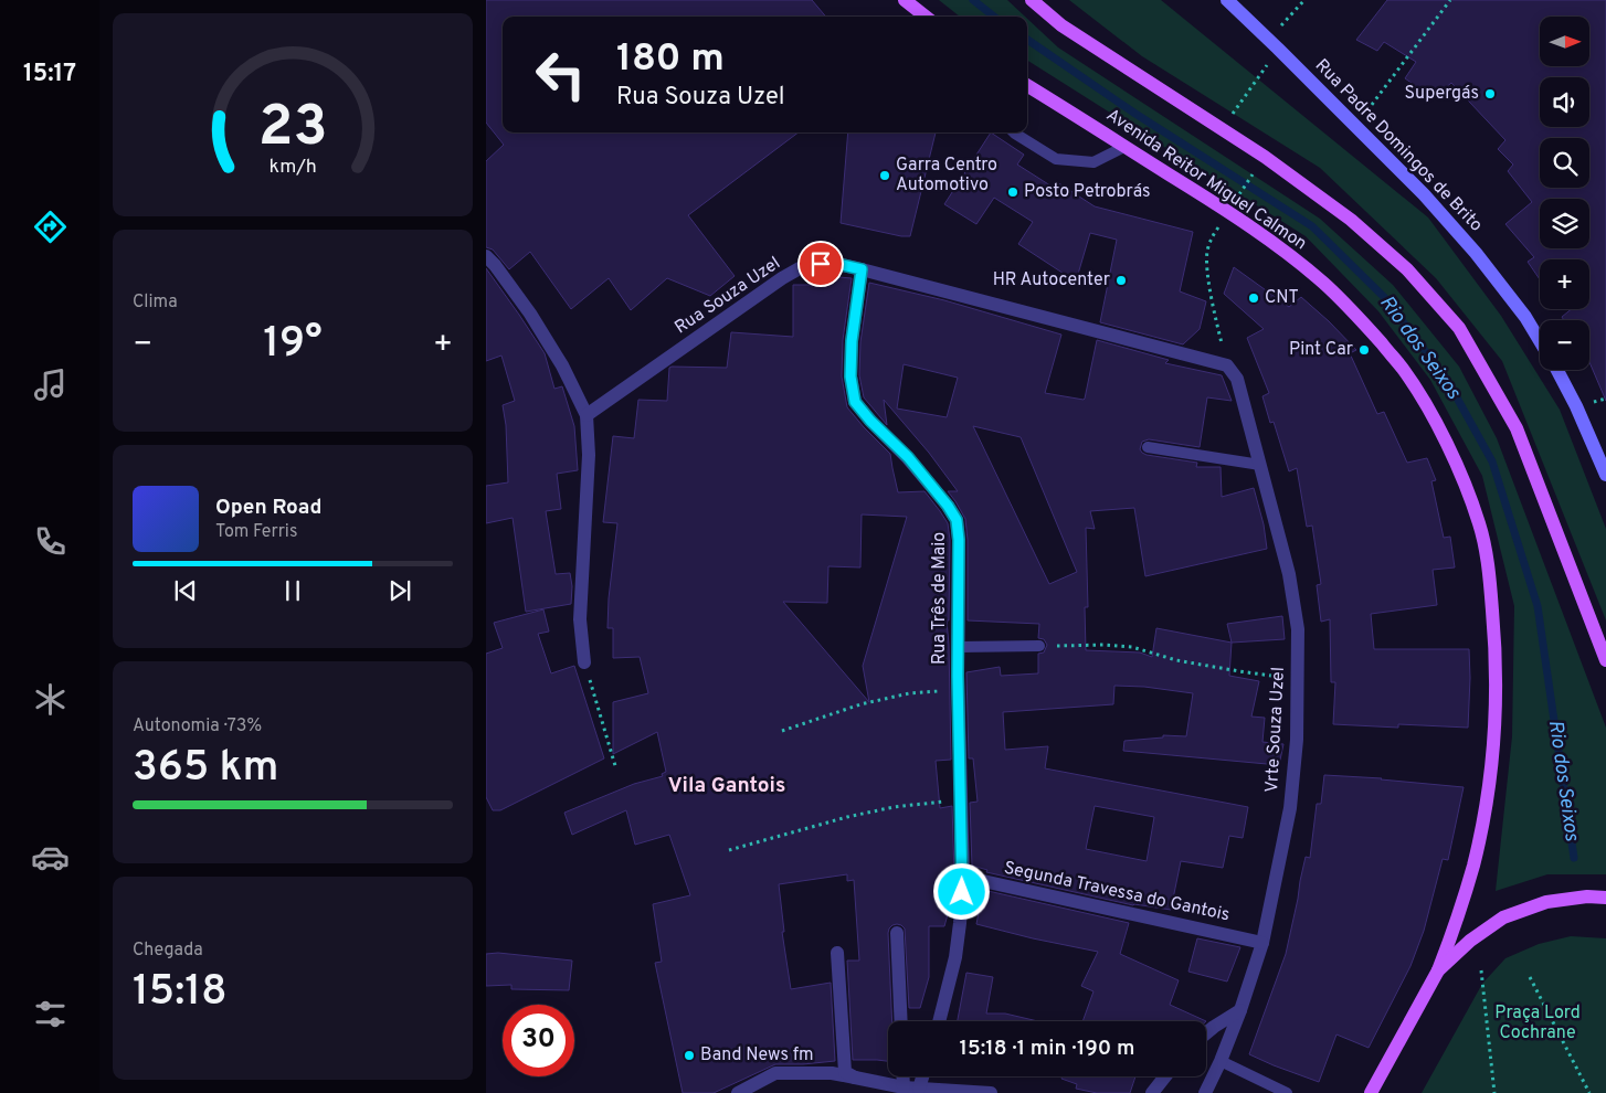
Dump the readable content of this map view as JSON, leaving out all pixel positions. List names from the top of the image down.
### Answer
{
  "streets": {
    "main road": ["Rua Padre Domingos de Brito", "Avenida Reitor Miguel Calmon"],
    "street": [
      "Rua Souza Uzel",
      "Rua Três de Maio",
      "Vrte Souza Uzel",
      "Segunda Travessa do Gantois"
    ]
  },
  "crossings": [
    ["Rua Souza Uzel", "Rua Três de Maio"],
    ["Rua Souza Uzel", "Vrte Souza Uzel"],
    ["Rua Três de Maio", "Segunda Travessa do Gantois"],
    ["Vrte Souza Uzel", "Segunda Travessa do Gantois"]
  ],
  "districts": ["Vila Gantois"],
  "water": ["Rio dos Seixos"],
  "parks": ["Praça Lord Cochrane"],
  "places": [
    "Supergás",
    "Garra Centro Automotivo",
    "Posto Petrobrás",
    "HR Autocenter",
    "CNT",
    "Pint Car",
    "Band News fm"
  ],
  "north": "right",
  "page": {
    "tabs": "15:17",
    "map_buttons": ["+", "−"],
    "turn": ["180 m", "Rua Souza Uzel"],
    "tile": [
      "Clima",
      ["Autonomia · 73%", "365 km"],
      ["Chegada", "15:18"]
    ],
    "heat": ["−", "19°", "+"],
    "song": ["Open Road", "Tom Ferris"],
    "limit": "30",
    "trip": "15:18 · 1 min · 190 m",
    "gauge": ["23", "km/h"]
  }
}
